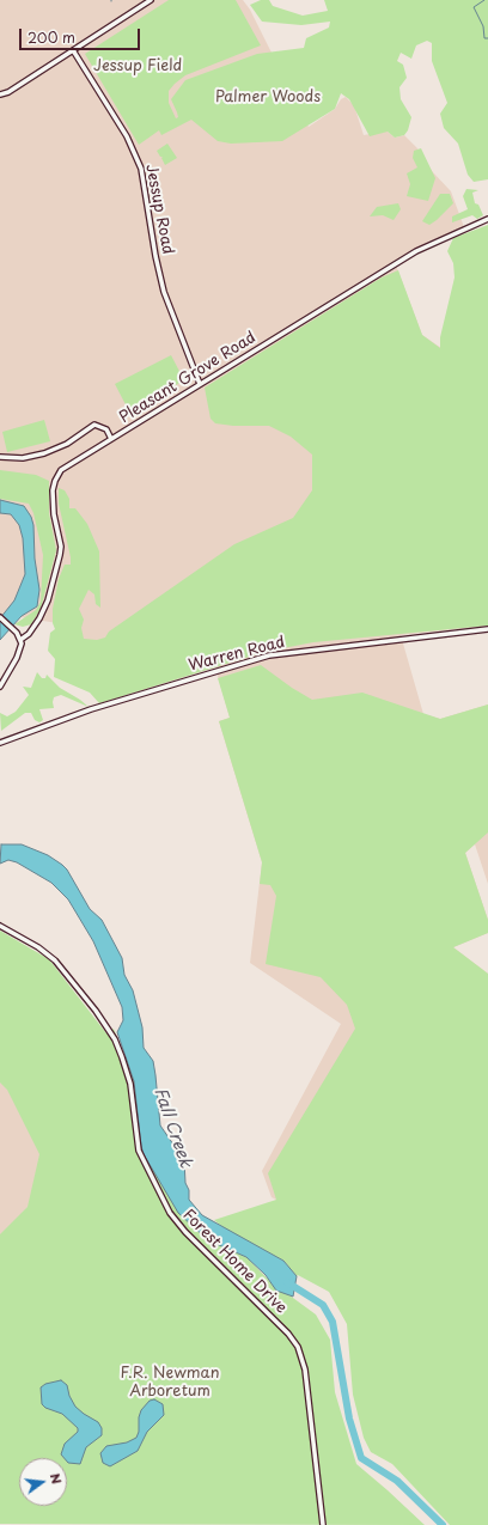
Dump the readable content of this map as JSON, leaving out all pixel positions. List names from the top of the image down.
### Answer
{
  "streets": {
    "street": [
      "Jessup Road",
      "Pleasant Grove Road",
      "Warren Road",
      "Forest Home Drive"
    ]
  },
  "crossings": [
    ["Jessup Road", "Pleasant Grove Road"]
  ],
  "water": ["Fall Creek"],
  "parks": ["Jessup Field", "Palmer Woods", "F.R. Newman Arboretum"],
  "scale_bar": "200 m",
  "north": "right"
}
